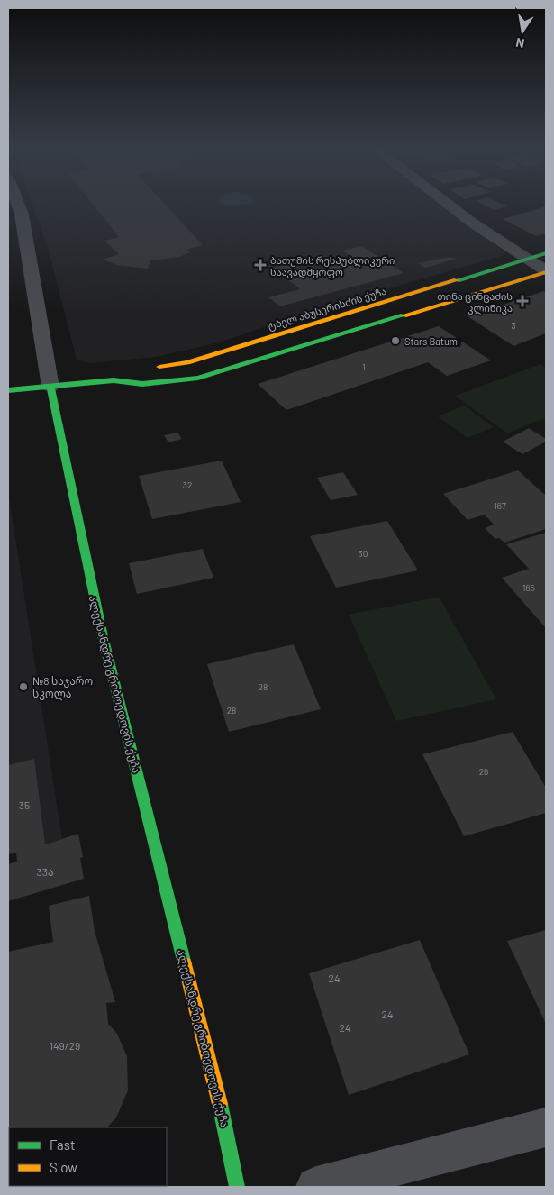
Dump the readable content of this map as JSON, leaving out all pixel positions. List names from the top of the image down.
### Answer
{
  "streets": {
    "main road": ["ტბელ აბუსერისძის ქუჩა", "ალექსანდრე გრიბოედოვის ქუჩა"]
  },
  "places": {
    "health": ["ბათუმის რესპუბლიკური საავადმყოფო", "თინა ცინცაძის კლინიკა"],
    "other": ["Stars Batumi", "№8 საჯარო სკოლა"]
  },
  "house_numbers": [
    "3",
    "1",
    "32",
    "167",
    "30",
    "165",
    "28",
    "28",
    "26",
    "35",
    "33ა",
    "24",
    "24",
    "24",
    "149/29"
  ],
  "legend": ["Fast", "Slow"],
  "north": "bottom"
}
